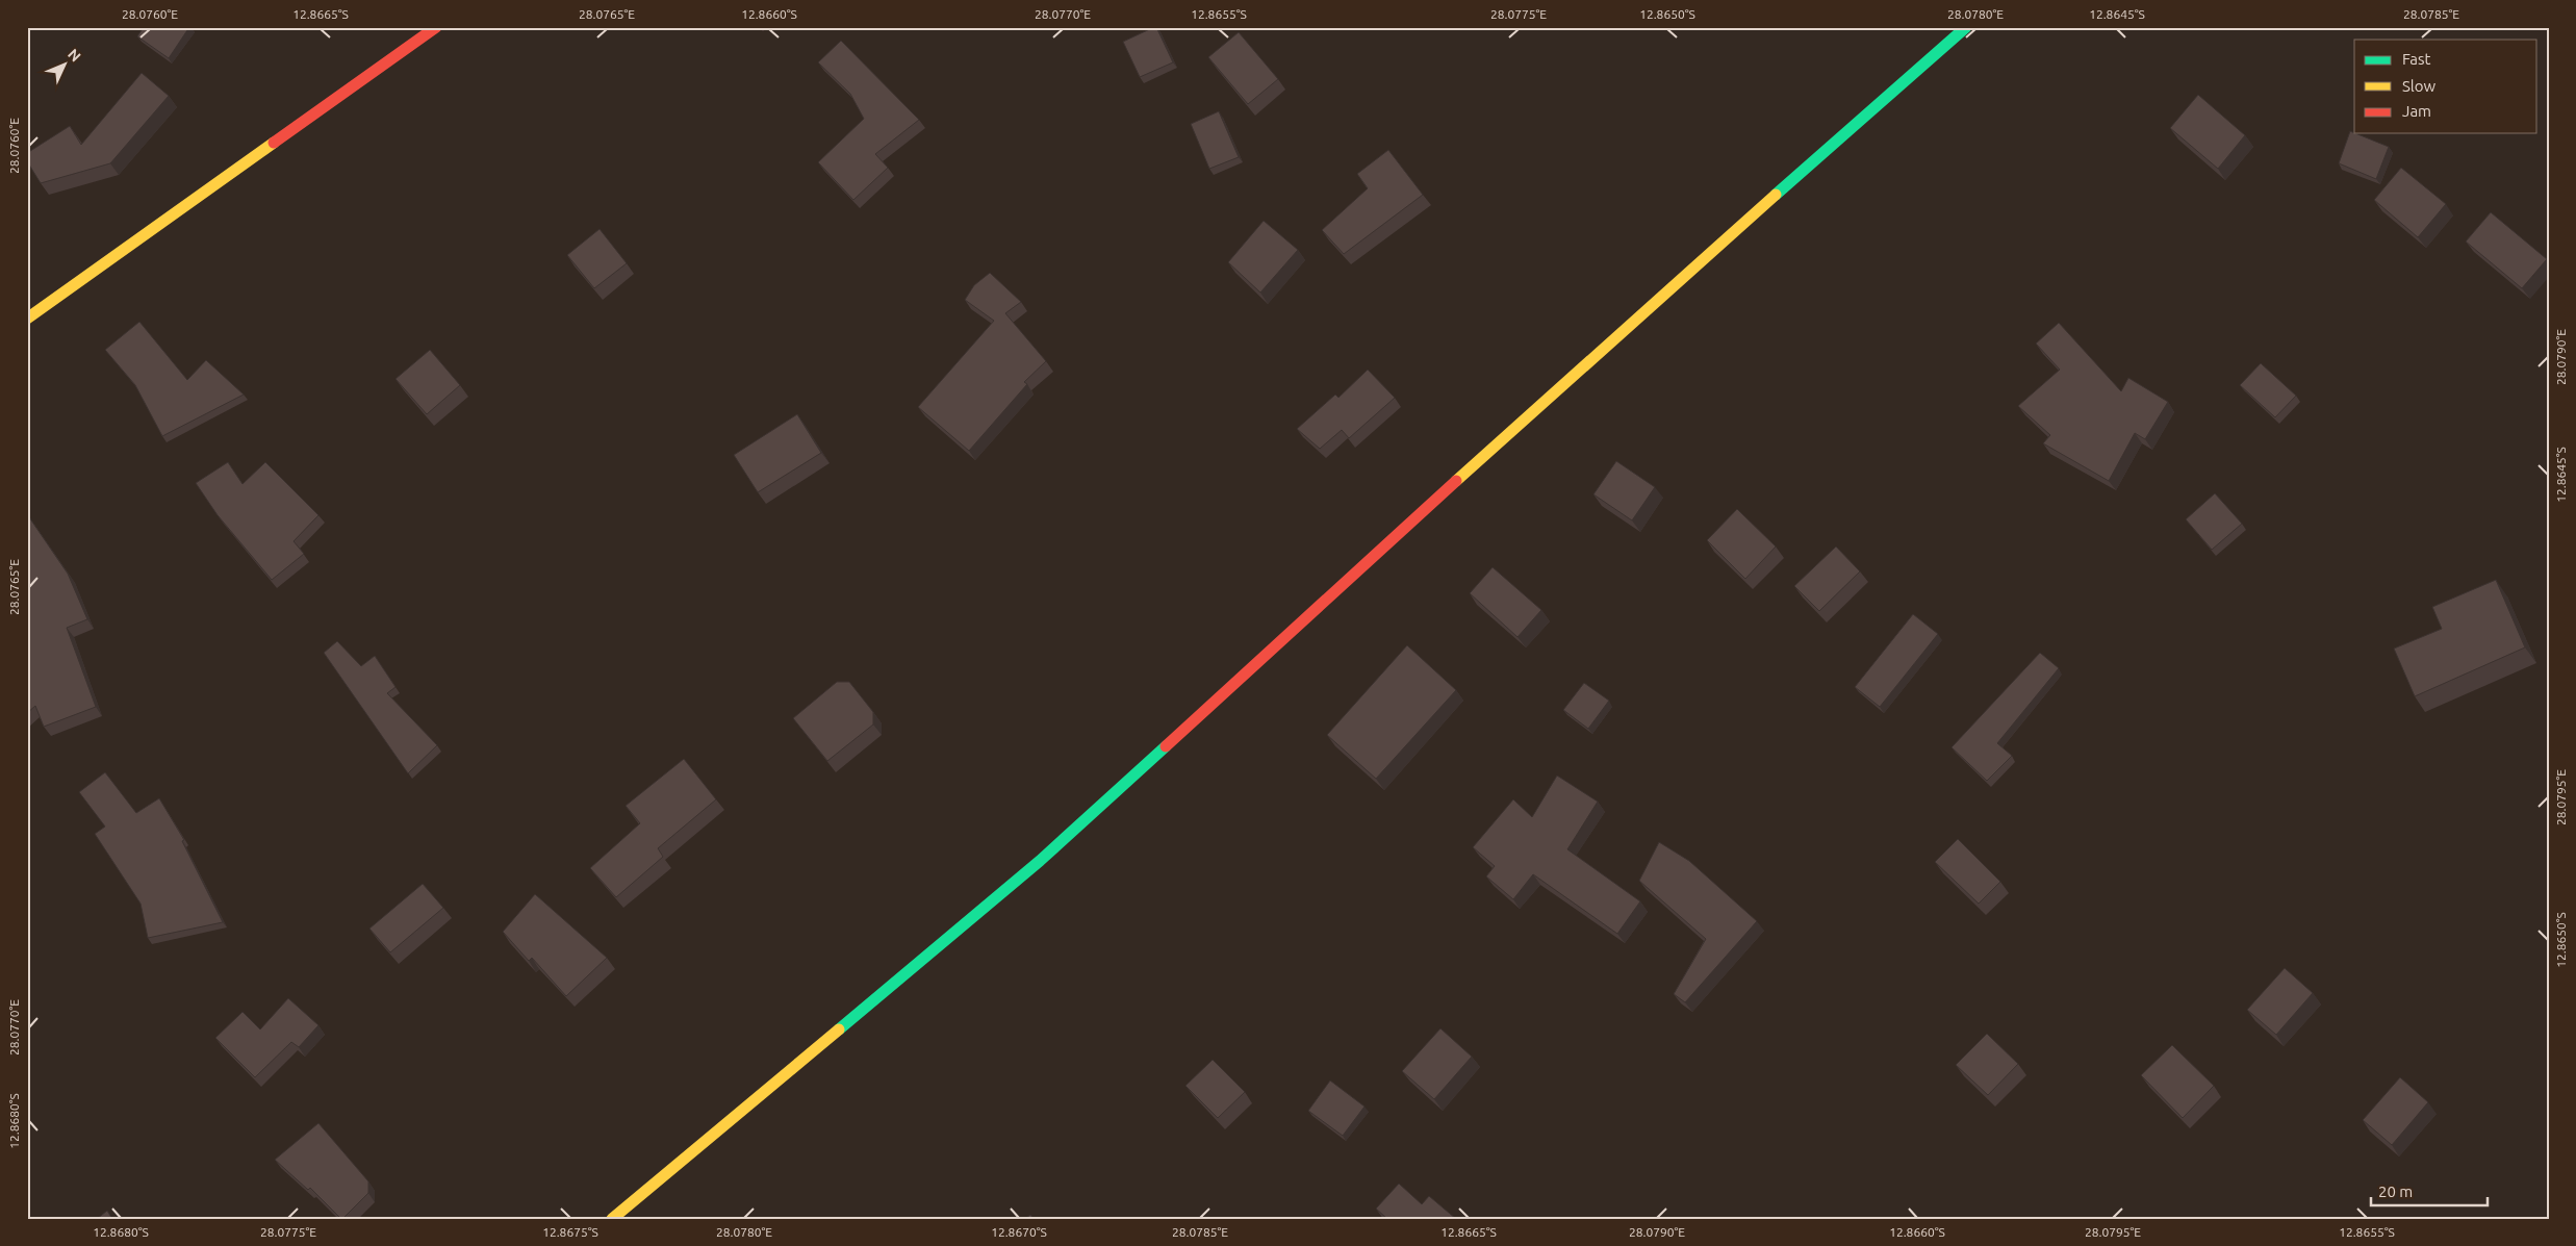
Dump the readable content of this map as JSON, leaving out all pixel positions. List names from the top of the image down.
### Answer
{
  "legend": ["Fast", "Slow", "Jam"],
  "scale_bar": "20 m",
  "north": "top right",
  "coordinates": [
    "28.0760°E",
    "12.8665°S",
    "28.0765°E",
    "12.8660°S",
    "28.0770°E",
    "12.8655°S",
    "28.0775°E",
    "12.8650°S",
    "28.0780°E",
    "12.8645°S",
    "28.0785°E",
    "28.0790°E",
    "28.0795°E",
    "12.8680°S",
    "12.8675°S",
    "12.8670°S"
  ]
}
